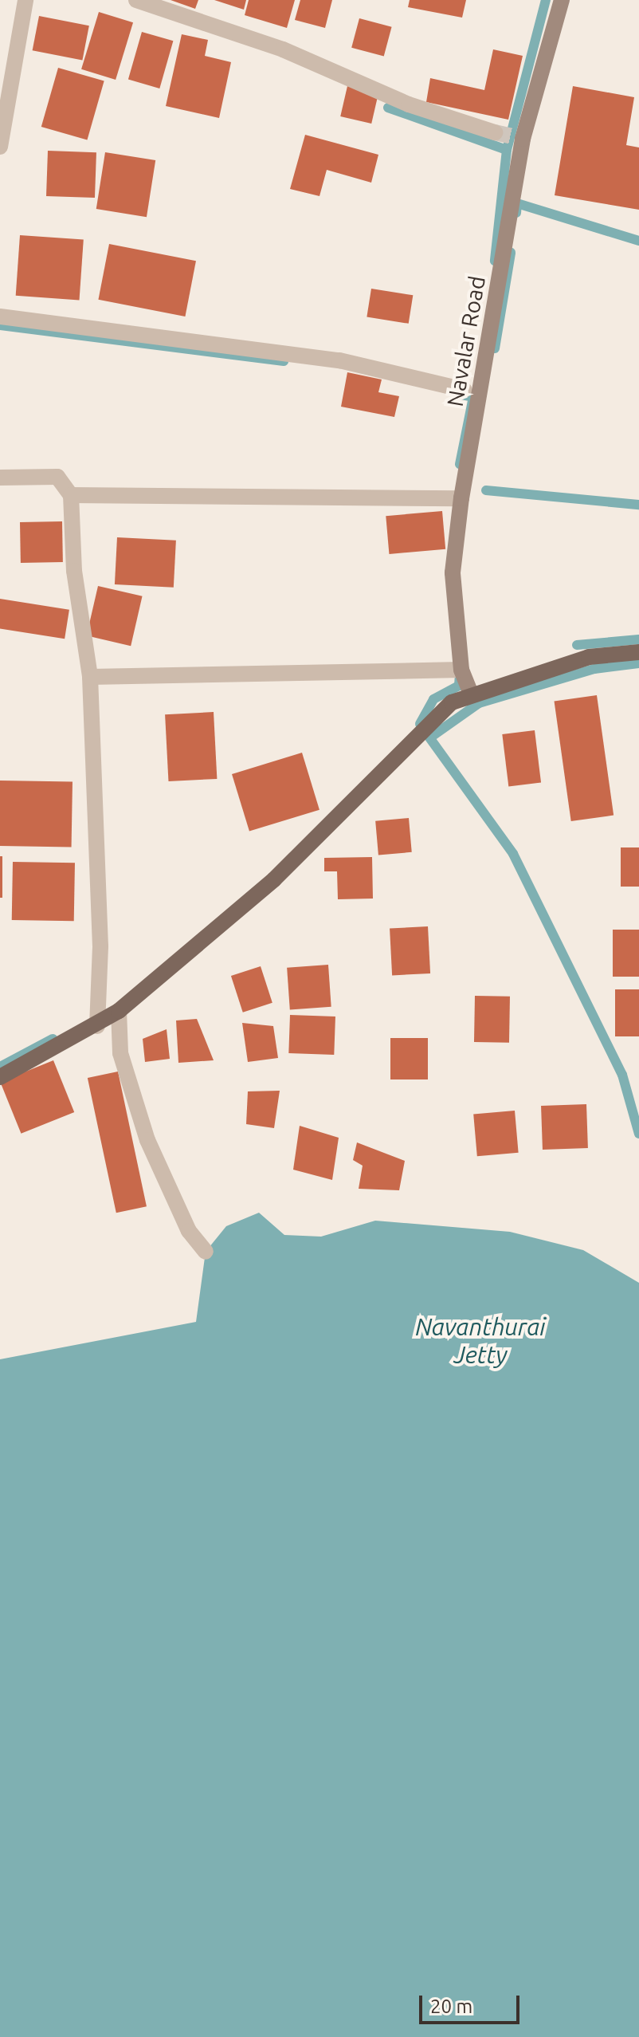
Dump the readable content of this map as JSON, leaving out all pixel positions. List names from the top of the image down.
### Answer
{
  "streets": {
    "street": ["Navalar Road"]
  },
  "water": ["Navanthurai Jetty"],
  "scale_bar": "20 m"
}
